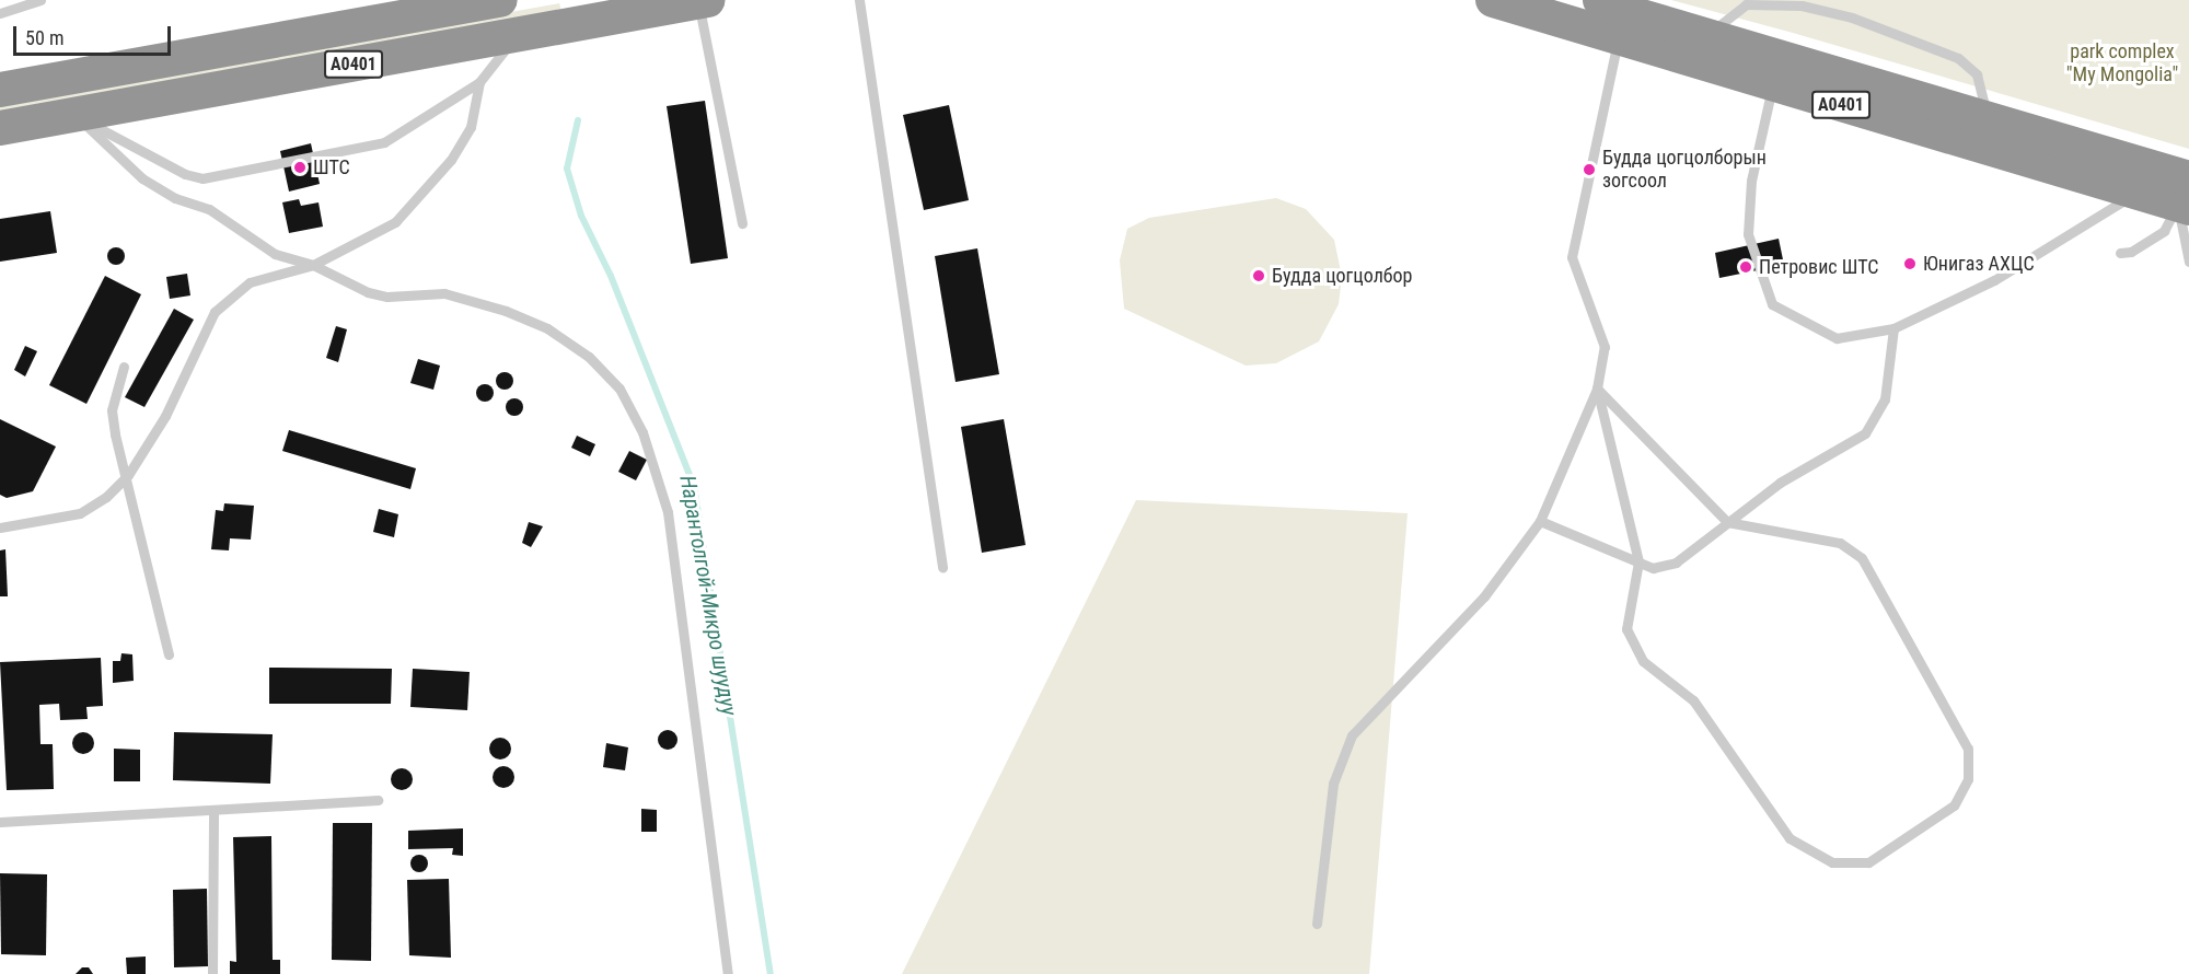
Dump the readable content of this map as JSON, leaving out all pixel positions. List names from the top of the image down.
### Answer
{
  "streets": {
    "highway": ["A0401"]
  },
  "water": ["Нарантолгой-Микро шуудуу"],
  "parks": ["park complex \"My Mongolia\""],
  "places": [
    "ШТС",
    "Будда цогцолборын зогсоол",
    "Юнигаз АХЦС",
    "Петровис ШТС",
    "Будда цогцолбор"
  ],
  "scale_bar": "50 m"
}
